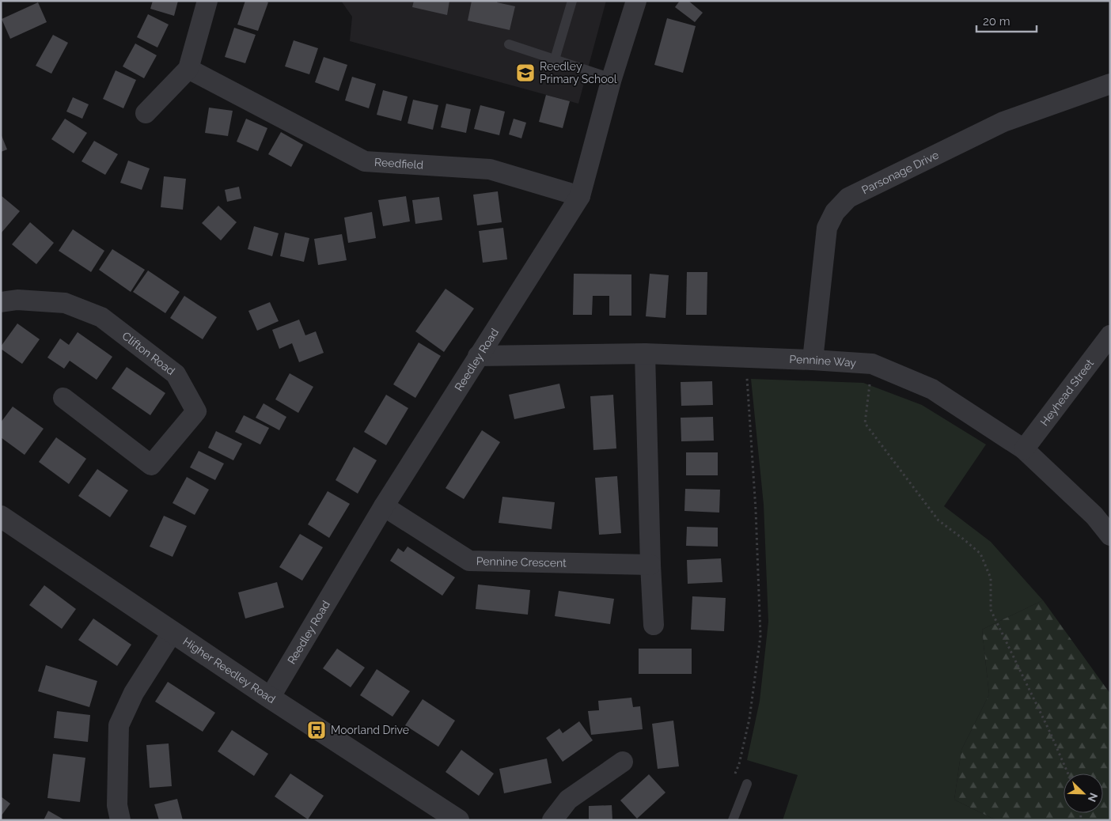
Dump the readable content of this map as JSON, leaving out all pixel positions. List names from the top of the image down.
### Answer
{
  "streets": {
    "street": [
      "Reedfield",
      "Parsonage Drive",
      "Clifton Road",
      "Reedley Road",
      "Pennine Way",
      "Heyhead Street",
      "Pennine Crescent",
      "Higher Reedley Road"
    ]
  },
  "crossings": [
    ["Reedfield", "Reedley Road"],
    ["Parsonage Drive", "Pennine Way"],
    ["Reedley Road", "Pennine Way"],
    ["Reedley Road", "Pennine Crescent"],
    ["Reedley Road", "Higher Reedley Road"],
    ["Pennine Way", "Heyhead Street"]
  ],
  "places": {
    "school or university": ["Reedley Primary School"],
    "bus stop": ["Moorland Drive"]
  },
  "scale_bar": "20 m",
  "north": "bottom right"
}
